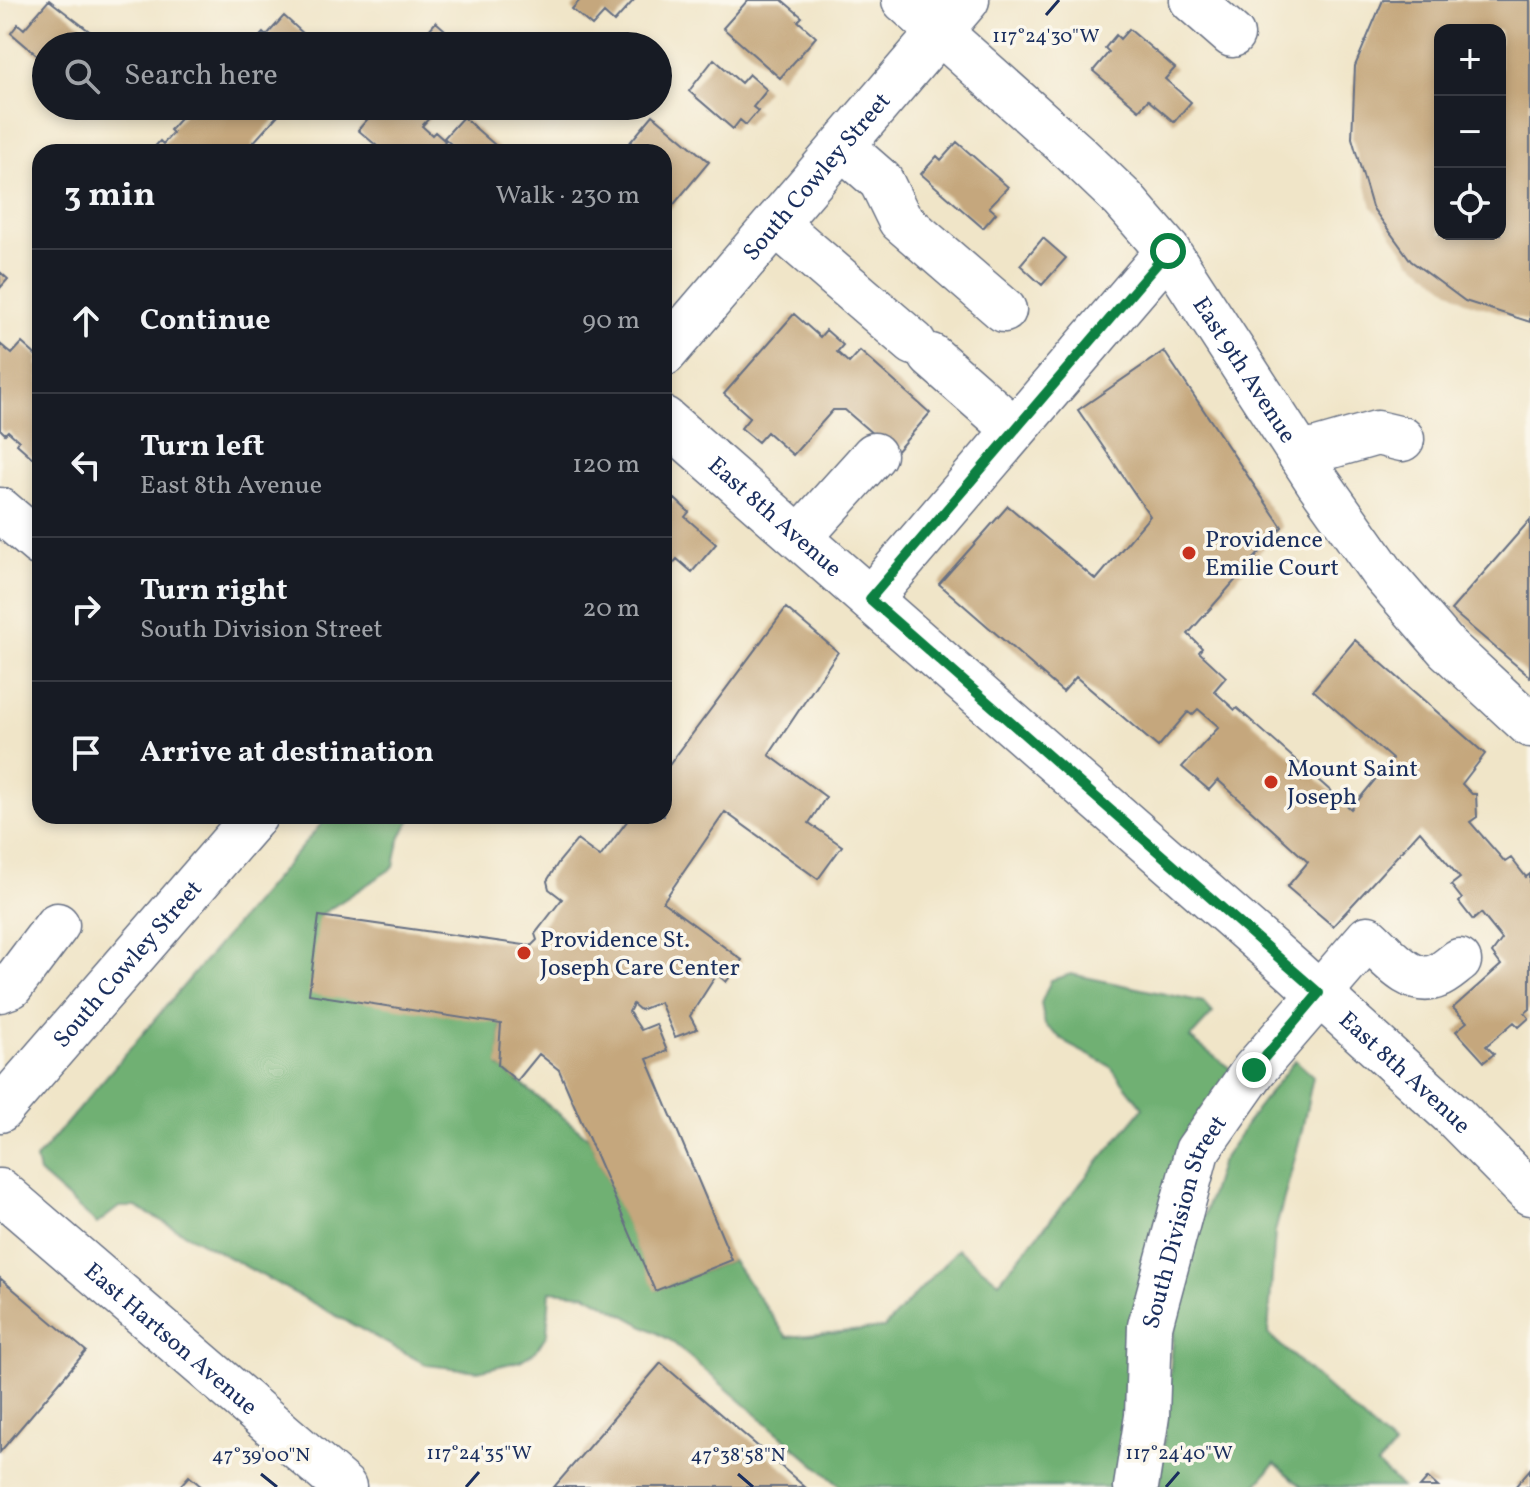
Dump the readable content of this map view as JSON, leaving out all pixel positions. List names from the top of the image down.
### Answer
{
  "streets": {
    "street": [
      "South Cowley Street",
      "East 9th Avenue",
      "East 8th Avenue",
      "South Division Street",
      "East Hartson Avenue"
    ]
  },
  "crossings": [
    ["South Cowley Street", "East 9th Avenue"],
    ["East 8th Avenue", "South Division Street"]
  ],
  "places": ["Providence Emilie Court", "Mount Saint Joseph", "Providence St. Joseph Care Center"],
  "page": {
    "map_buttons": ["+", "−"],
    "search": "Search here",
    "heading": ["3 min", "Walk · 230 m"],
    "list": [
      ["Continue", "90 m"],
      ["Turn left", "East 8th Avenue", "120 m"],
      ["Turn right", "South Division Street", "20 m"],
      "Arrive at destination"
    ]
  },
  "coordinates": [
    "117°24'30\"W",
    "117°24'35\"W",
    "117°24'40\"W",
    "47°39'00\"N",
    "47°38'58\"N"
  ]
}
